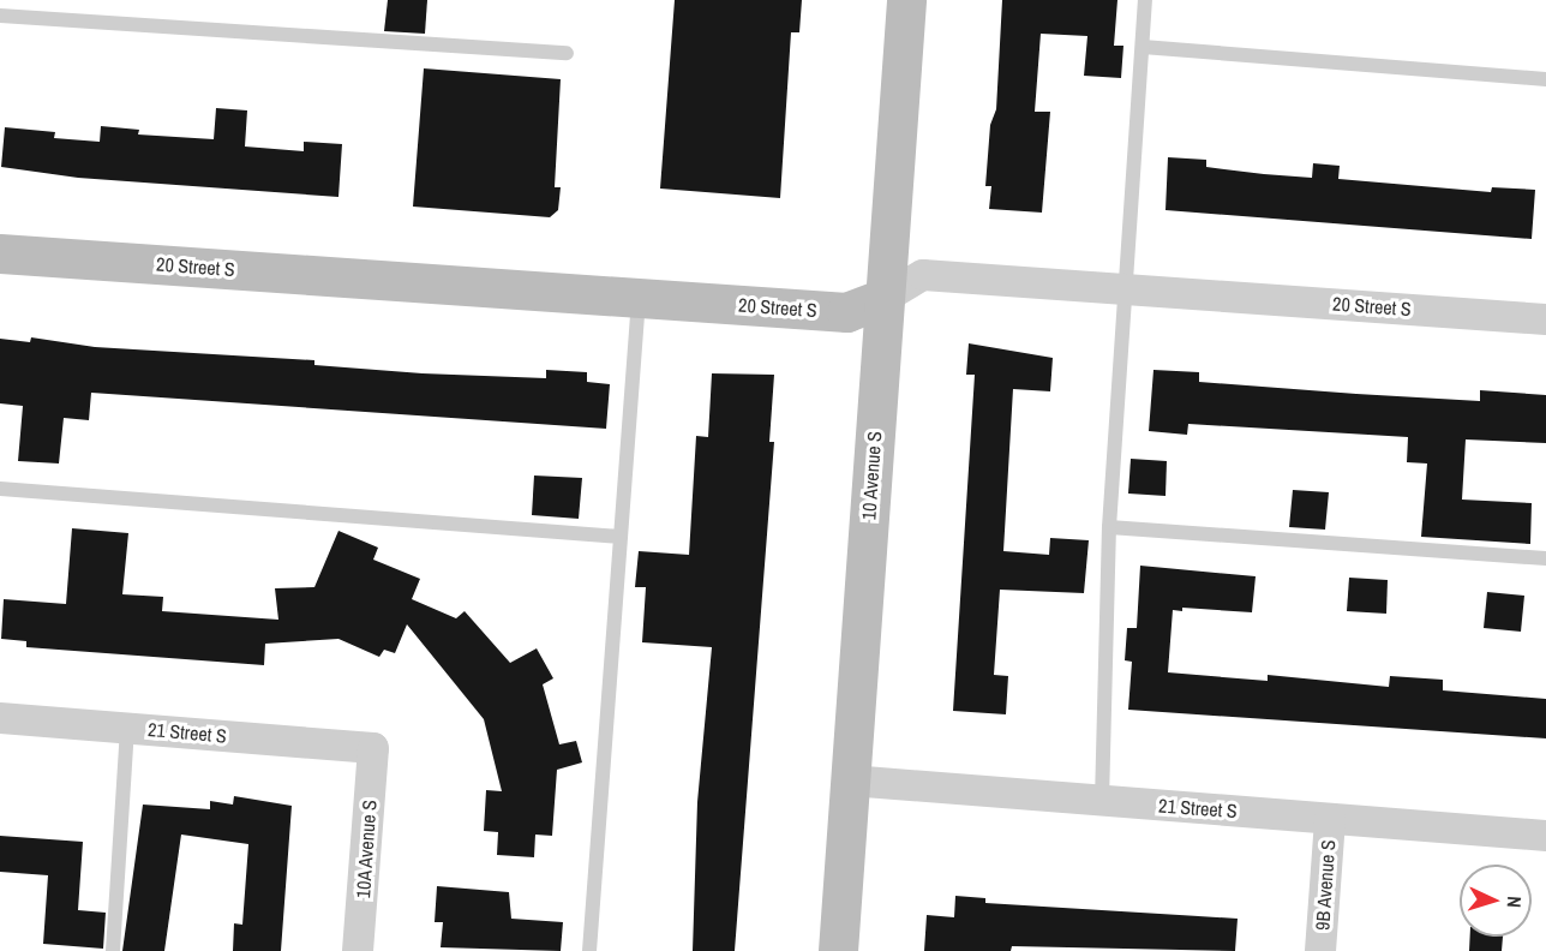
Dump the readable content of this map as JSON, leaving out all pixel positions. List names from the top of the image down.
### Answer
{
  "streets": {
    "street": [
      "20 Street S",
      "10 Avenue S",
      "21 Street S",
      "10A Avenue S",
      "9B Avenue S"
    ]
  },
  "crossings": [
    ["20 Street S", "10 Avenue S"],
    ["10 Avenue S", "21 Street S"],
    ["21 Street S", "10A Avenue S"],
    ["21 Street S", "9B Avenue S"]
  ],
  "north": "right"
}
